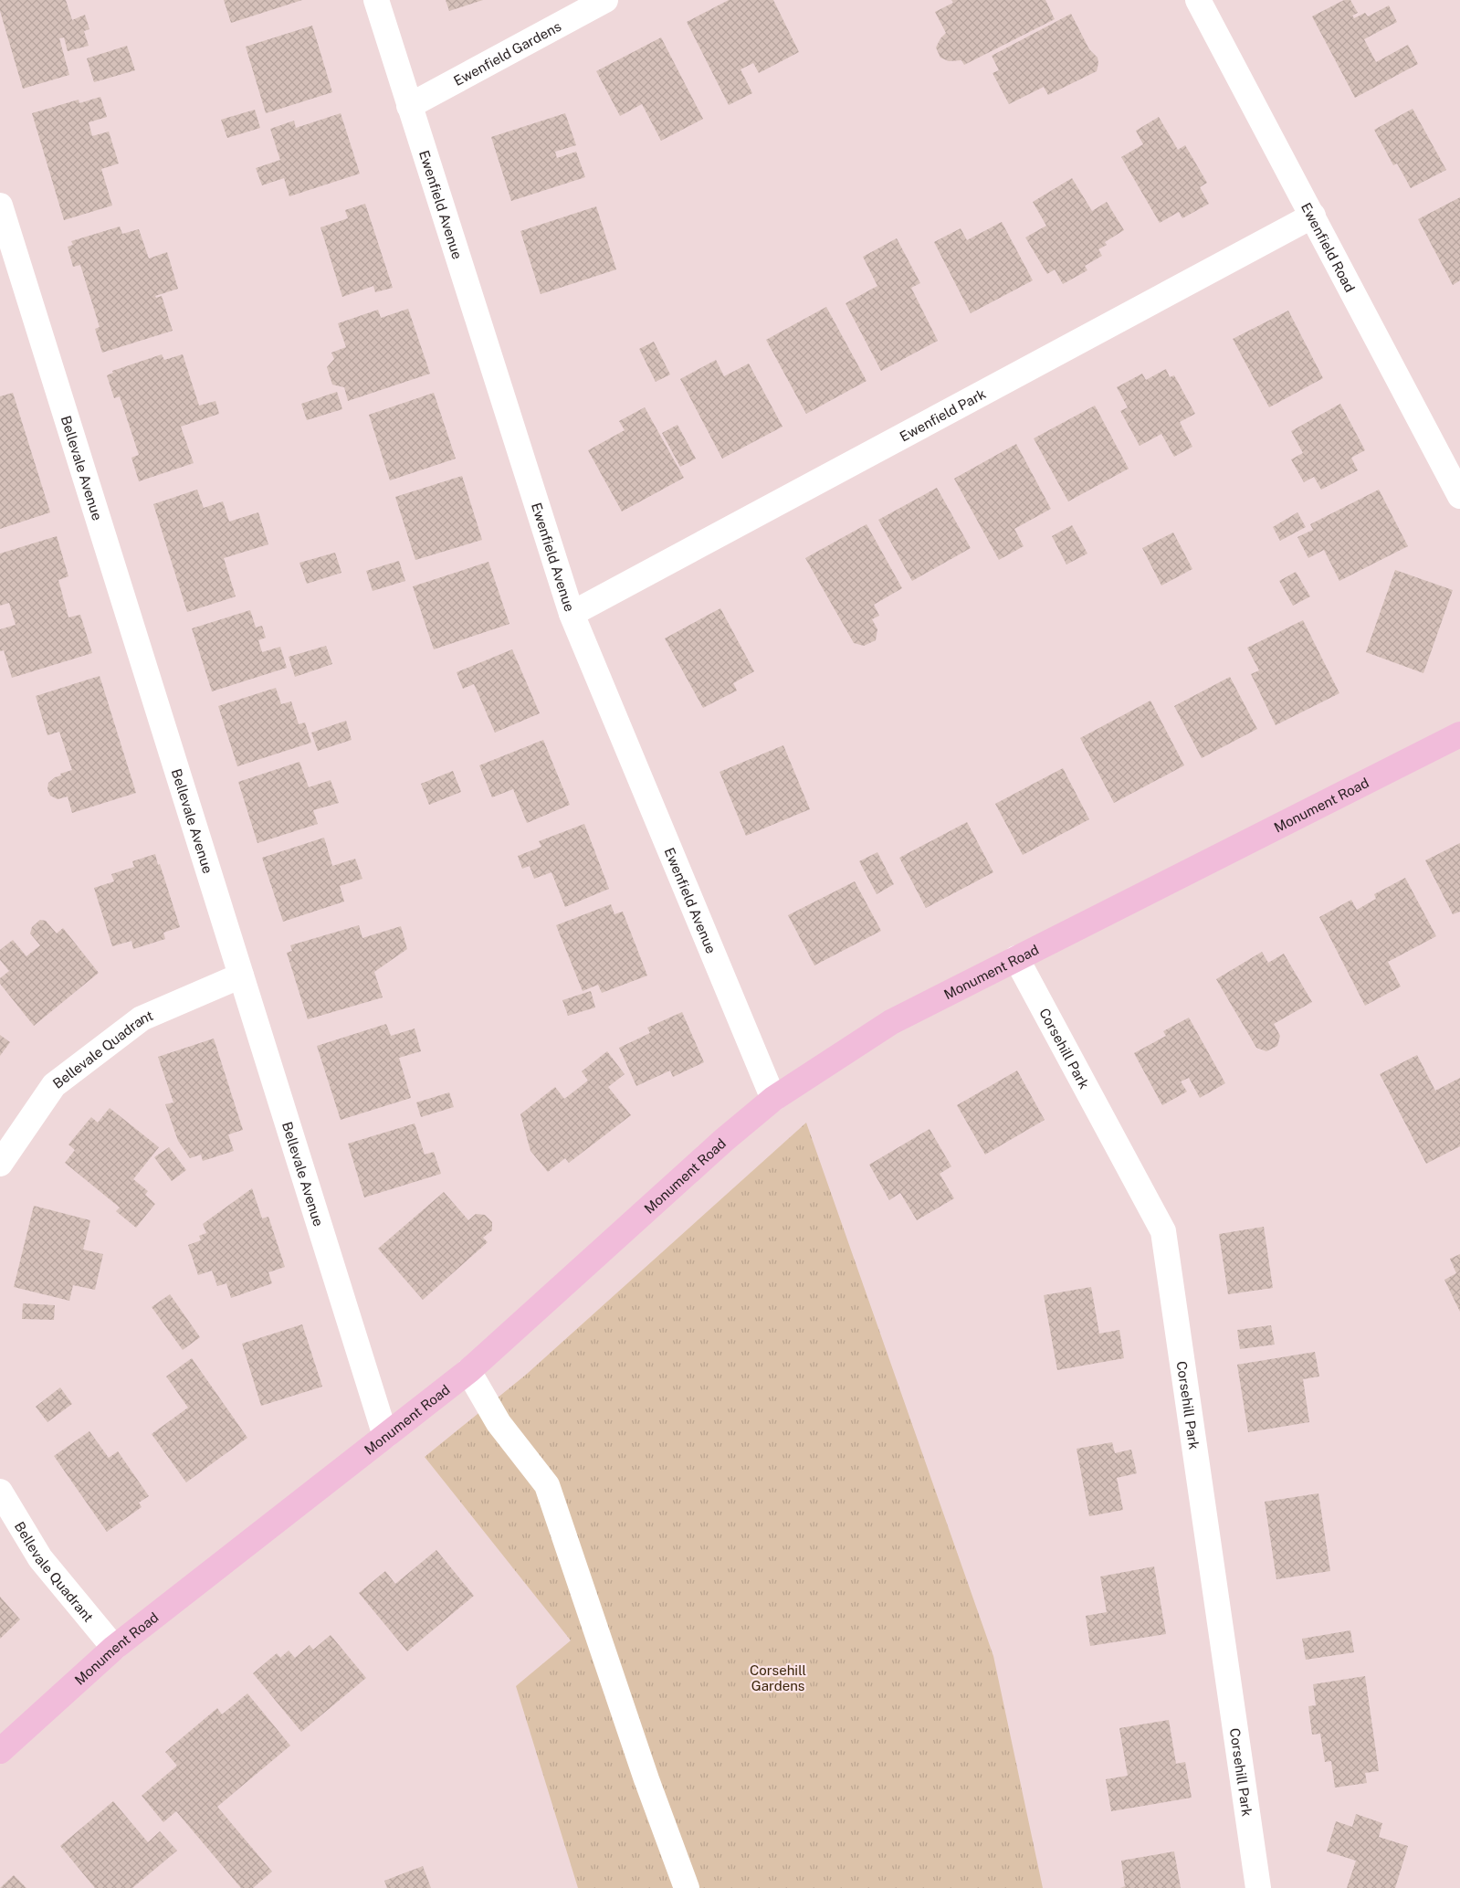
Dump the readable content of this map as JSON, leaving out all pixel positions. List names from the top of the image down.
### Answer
{
  "streets": {
    "main road": ["Monument Road"],
    "street": [
      "Ewenfield Gardens",
      "Ewenfield Avenue",
      "Ewenfield Road",
      "Ewenfield Park",
      "Bellevale Avenue",
      "Corsehill Park",
      "Bellevale Quadrant"
    ]
  },
  "crossings": [
    ["Ewenfield Gardens", "Ewenfield Avenue"],
    ["Ewenfield Avenue", "Ewenfield Park"],
    ["Ewenfield Avenue", "Monument Road"],
    ["Ewenfield Road", "Ewenfield Park"],
    ["Bellevale Avenue", "Monument Road"],
    ["Bellevale Avenue", "Bellevale Quadrant"],
    ["Monument Road", "Corsehill Park"],
    ["Monument Road", "Bellevale Quadrant"]
  ],
  "parks": ["Corsehill Gardens"]
}
